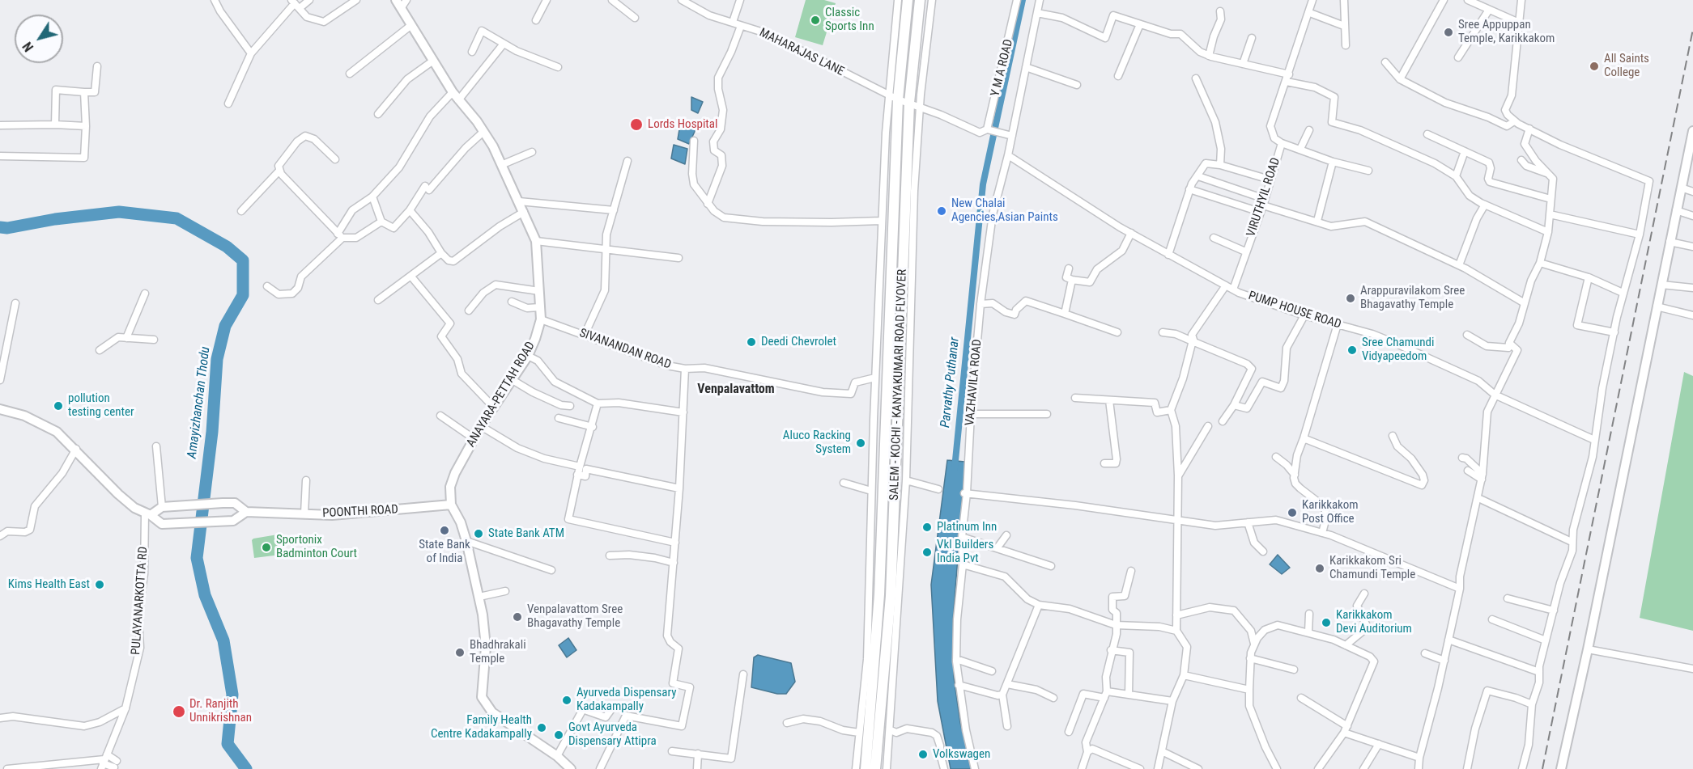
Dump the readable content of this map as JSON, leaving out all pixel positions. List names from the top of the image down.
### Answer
{
  "streets": {
    "highway": ["SALEM - KOCHI - KANYAKUMARI ROAD FLYOVER"],
    "main road": ["ANAYARA-PETTAH ROAD", "POONTHI ROAD"],
    "street": [
      "MAHARAJAS LANE",
      "Y M A ROAD",
      "VIRUTHYIL ROAD",
      "PUMP HOUSE ROAD",
      "SIVANANDAN ROAD",
      "VAZHAVILA ROAD",
      "PULAYANARKOTTA RD"
    ]
  },
  "crossings": [
    ["MAHARAJAS LANE", "Y M A ROAD"],
    ["MAHARAJAS LANE", "VAZHAVILA ROAD"],
    ["MAHARAJAS LANE", "SALEM - KOCHI - KANYAKUMARI ROAD FLYOVER"],
    ["VIRUTHYIL ROAD", "PUMP HOUSE ROAD"],
    ["PUMP HOUSE ROAD", "VAZHAVILA ROAD"],
    ["SIVANANDAN ROAD", "ANAYARA-PETTAH ROAD"],
    ["ANAYARA-PETTAH ROAD", "POONTHI ROAD"],
    ["POONTHI ROAD", "PULAYANARKOTTA RD"]
  ],
  "districts": ["Venpalavattom"],
  "water": ["Parvathy Puthanar", "Amayizhanchan Thodu"],
  "places": [
    "Classic Sports Inn",
    "Sree Appuppan Temple, Karikkakom",
    "All Saints College",
    "Lords Hospital",
    "New Chalai Agencies,Asian Paints",
    "Arappuravilakom Sree Bhagavathy Temple",
    "Deedi Chevrolet",
    "Sree Chamundi Vidyapeedom",
    "pollution testing center",
    "Aluco Racking System",
    "Karikkakom Post Office",
    "Platinum Inn",
    "State Bank of India",
    "State Bank ATM",
    "Sportonix Badminton Court",
    "Vkl Builders India Pvt",
    "Karikkakom Sri Chamundi Temple",
    "Kims Health East",
    "Venpalavattom Sree Bhagavathy Temple",
    "Karikkakom Devi Auditorium",
    "Bhadhrakali Temple",
    "Ayurveda Dispensary Kadakampally",
    "Dr. Ranjith Unnikrishnan",
    "Family Health Centre Kadakampally",
    "Govt Ayurveda Dispensary Attipra",
    "Volkswagen"
  ],
  "north": "bottom left"
}
